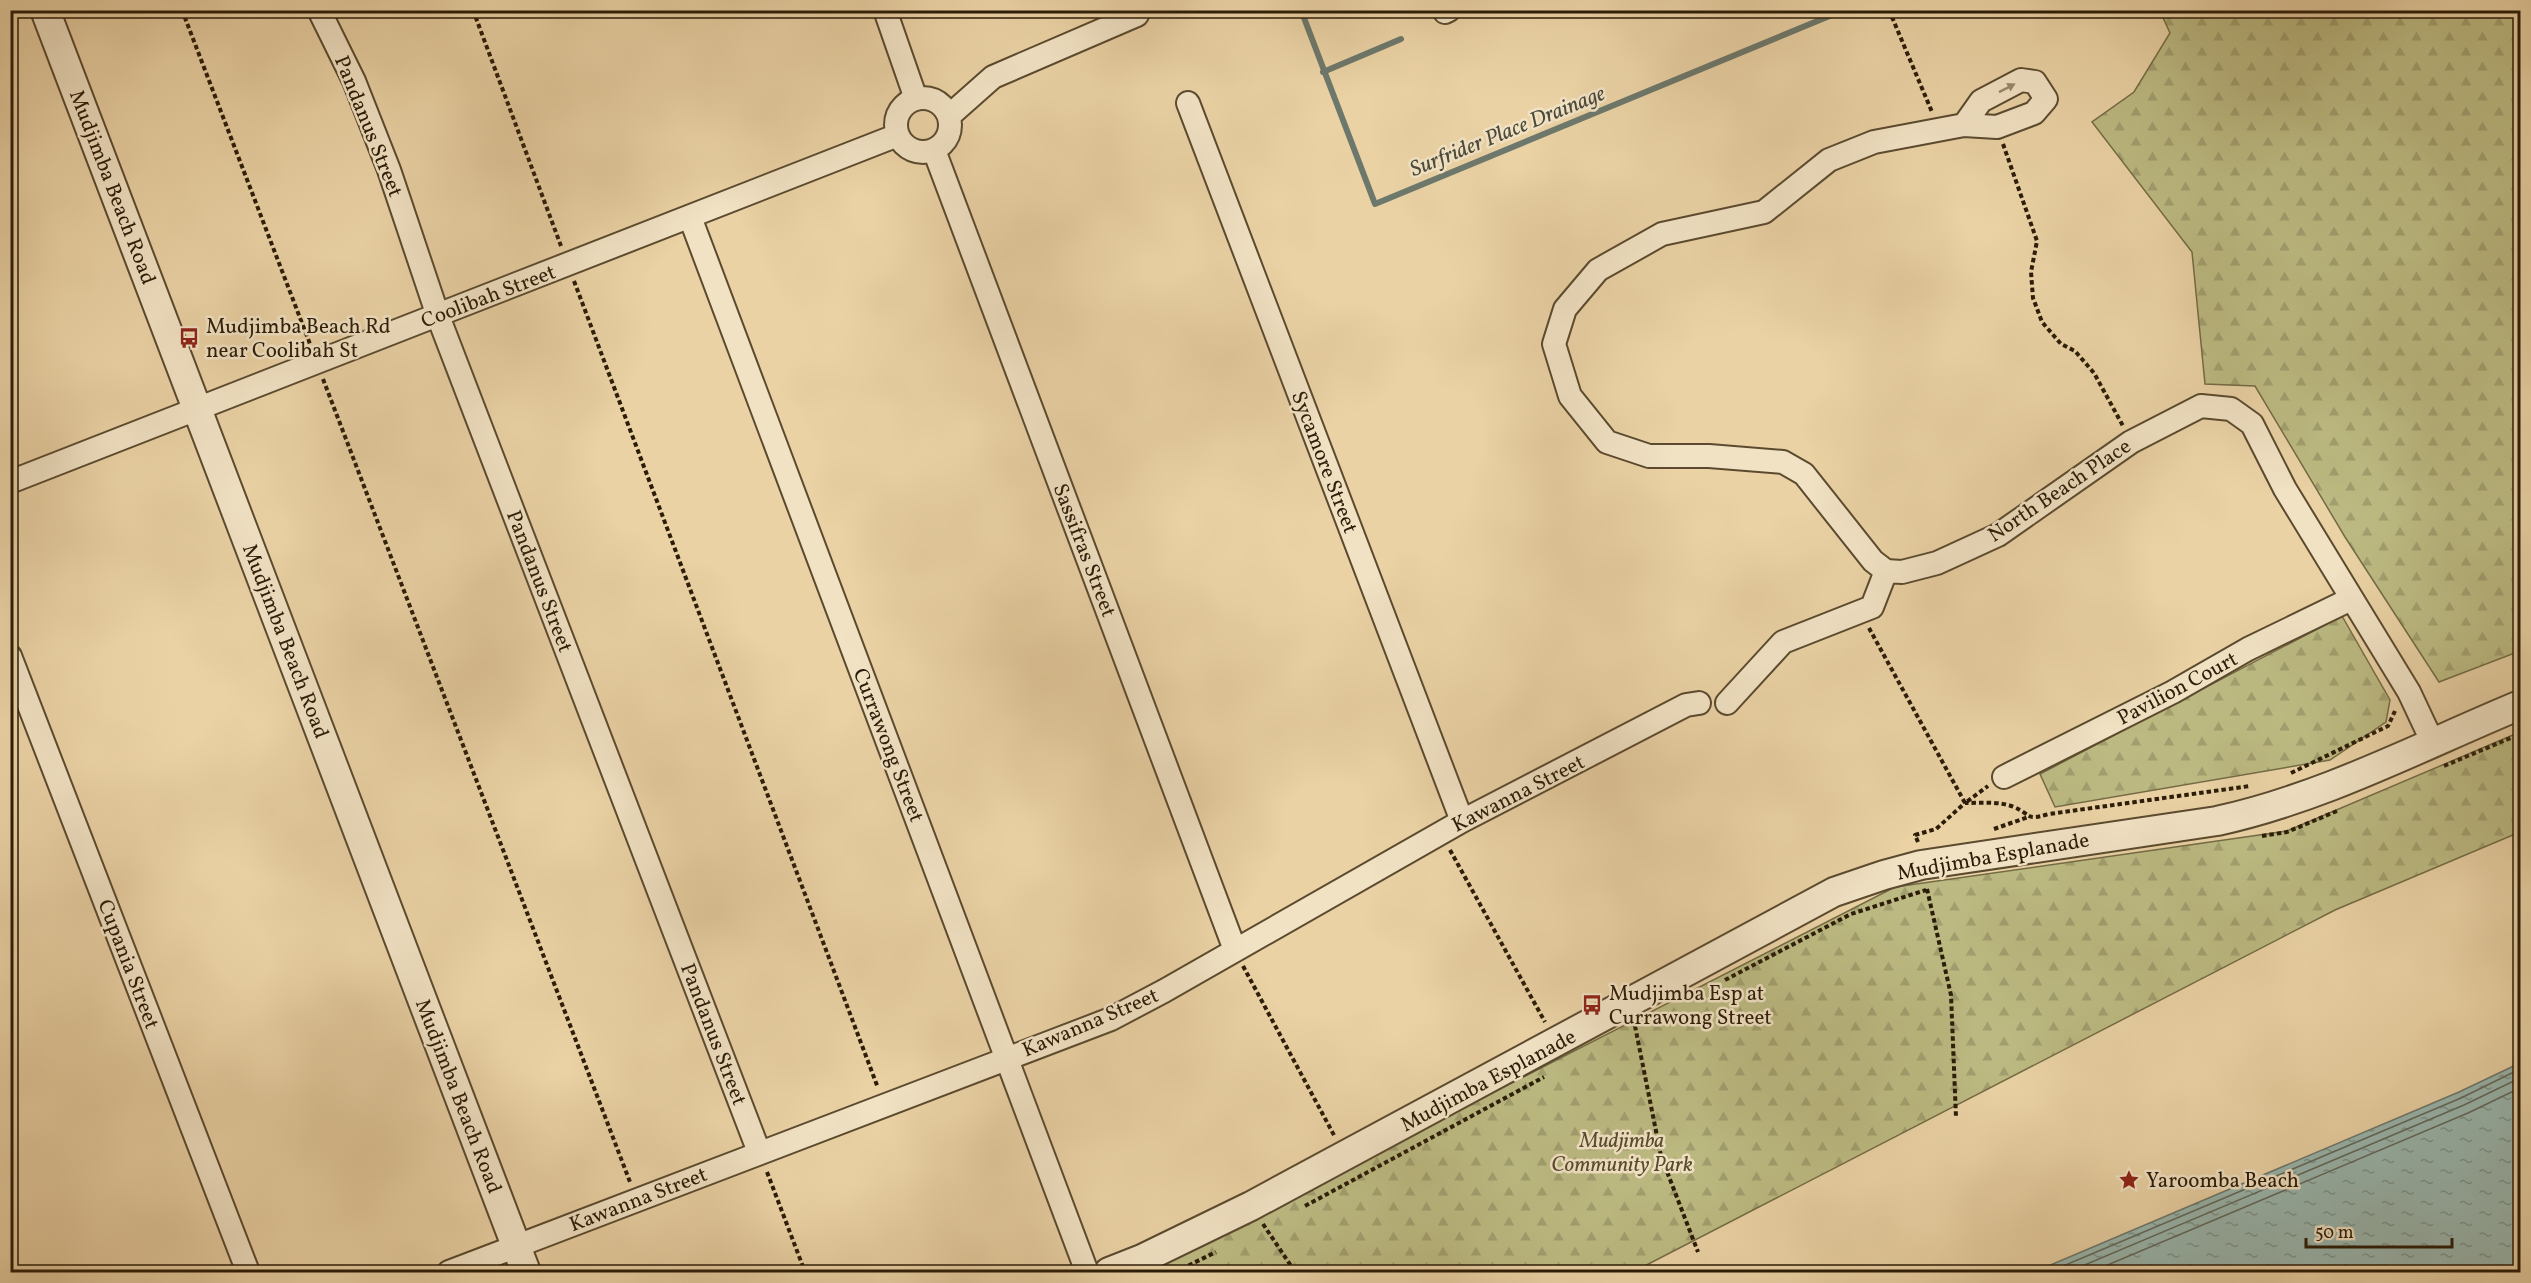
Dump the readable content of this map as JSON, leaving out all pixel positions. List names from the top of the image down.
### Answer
{
  "streets": {
    "street": [
      "Pandanus Street",
      "Mudjimba Beach Road",
      "Coolibah Street",
      "Sycamore Street",
      "North Beach Place",
      "Sassifras Street",
      "Pavilion Court",
      "Currawong Street",
      "Kawanna Street",
      "Mudjimba Esplanade",
      "Cupania Street"
    ]
  },
  "crossings": [
    ["Pandanus Street", "Coolibah Street"],
    ["Pandanus Street", "Kawanna Street"],
    ["Mudjimba Beach Road", "Coolibah Street"],
    ["Mudjimba Beach Road", "Kawanna Street"],
    ["Coolibah Street", "Sassifras Street"],
    ["Coolibah Street", "Currawong Street"],
    ["Sycamore Street", "Kawanna Street"],
    ["North Beach Place", "Pavilion Court"],
    ["North Beach Place", "Mudjimba Esplanade"],
    ["Sassifras Street", "Kawanna Street"],
    ["Currawong Street", "Kawanna Street"]
  ],
  "water": ["Surfrider Place Drainage"],
  "parks": ["Mudjimba Community Park"],
  "places": {
    "bus stop": ["Mudjimba Beach Rd near Coolibah St", "Mudjimba Esp at Currawong Street"],
    "place": ["Yaroomba Beach"]
  },
  "scale_bar": "50 m"
}
